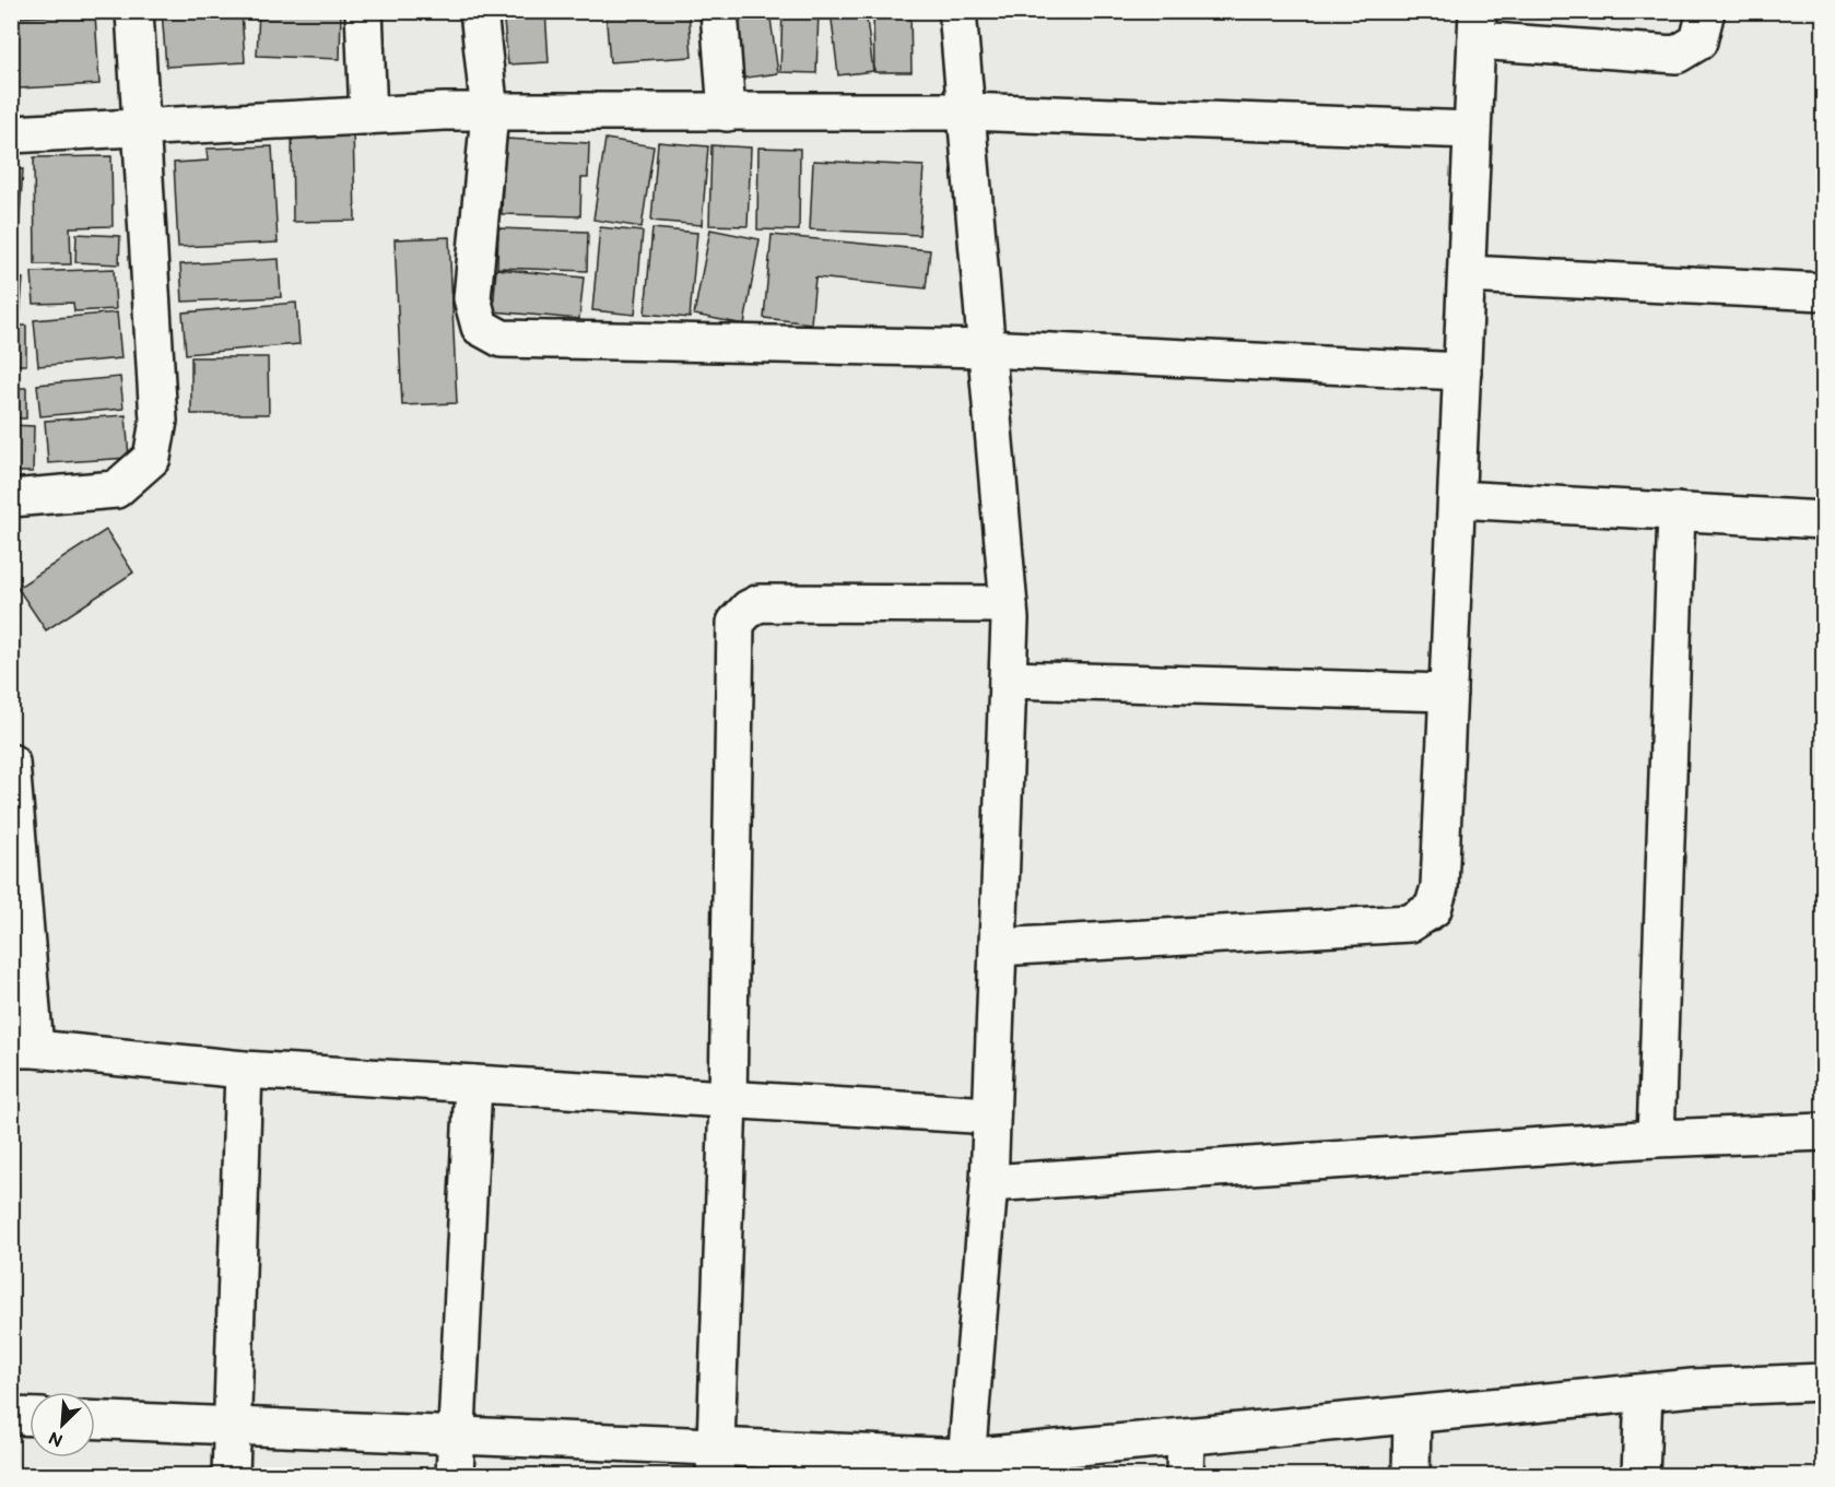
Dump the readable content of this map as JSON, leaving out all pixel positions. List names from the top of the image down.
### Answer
{
  "north": "bottom left"
}
